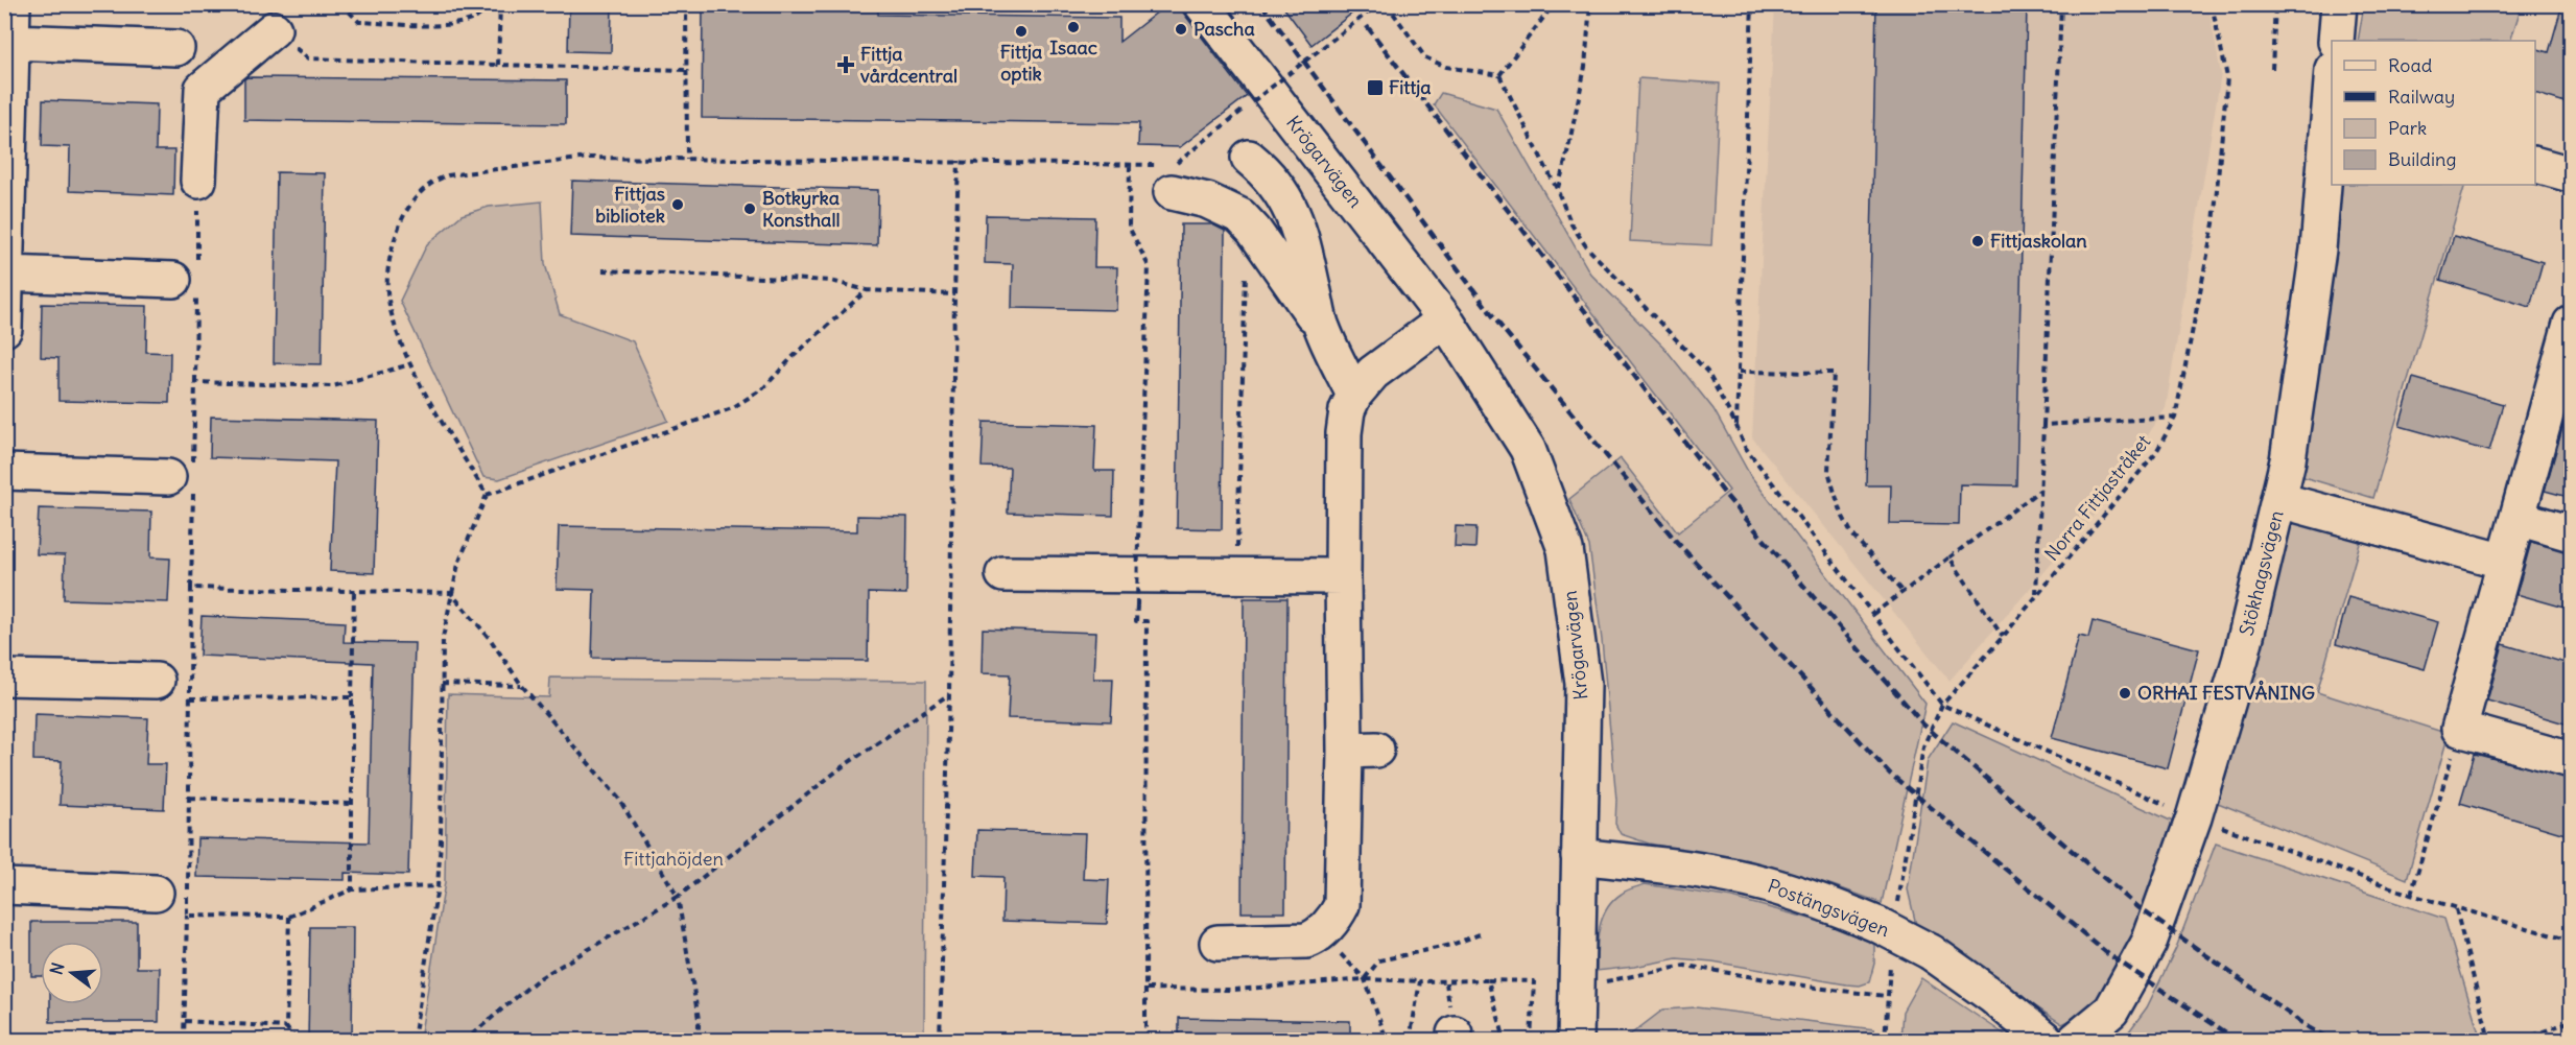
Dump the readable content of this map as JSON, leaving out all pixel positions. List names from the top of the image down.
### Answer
{
  "streets": {
    "street": ["Krögarvägen", "Stökhagsvägen", "Postängsvägen"],
    "path": ["Norra Fittjastråket"]
  },
  "crossings": [
    ["Krögarvägen", "Postängsvägen"]
  ],
  "parks": ["Fittjahöjden"],
  "places": {
    "other": [
      "Isaac",
      "Pascha",
      "Fittja optik",
      "Fittjas bibliotek",
      "Botkyrka Konsthall",
      "Fittjaskolan",
      "ORHAI FESTVÅNING"
    ],
    "health": ["Fittja vårdcentral"],
    "transit": ["Fittja"]
  },
  "legend": [
    "Road",
    "Railway",
    "Park",
    "Building"
  ],
  "north": "left"
}
